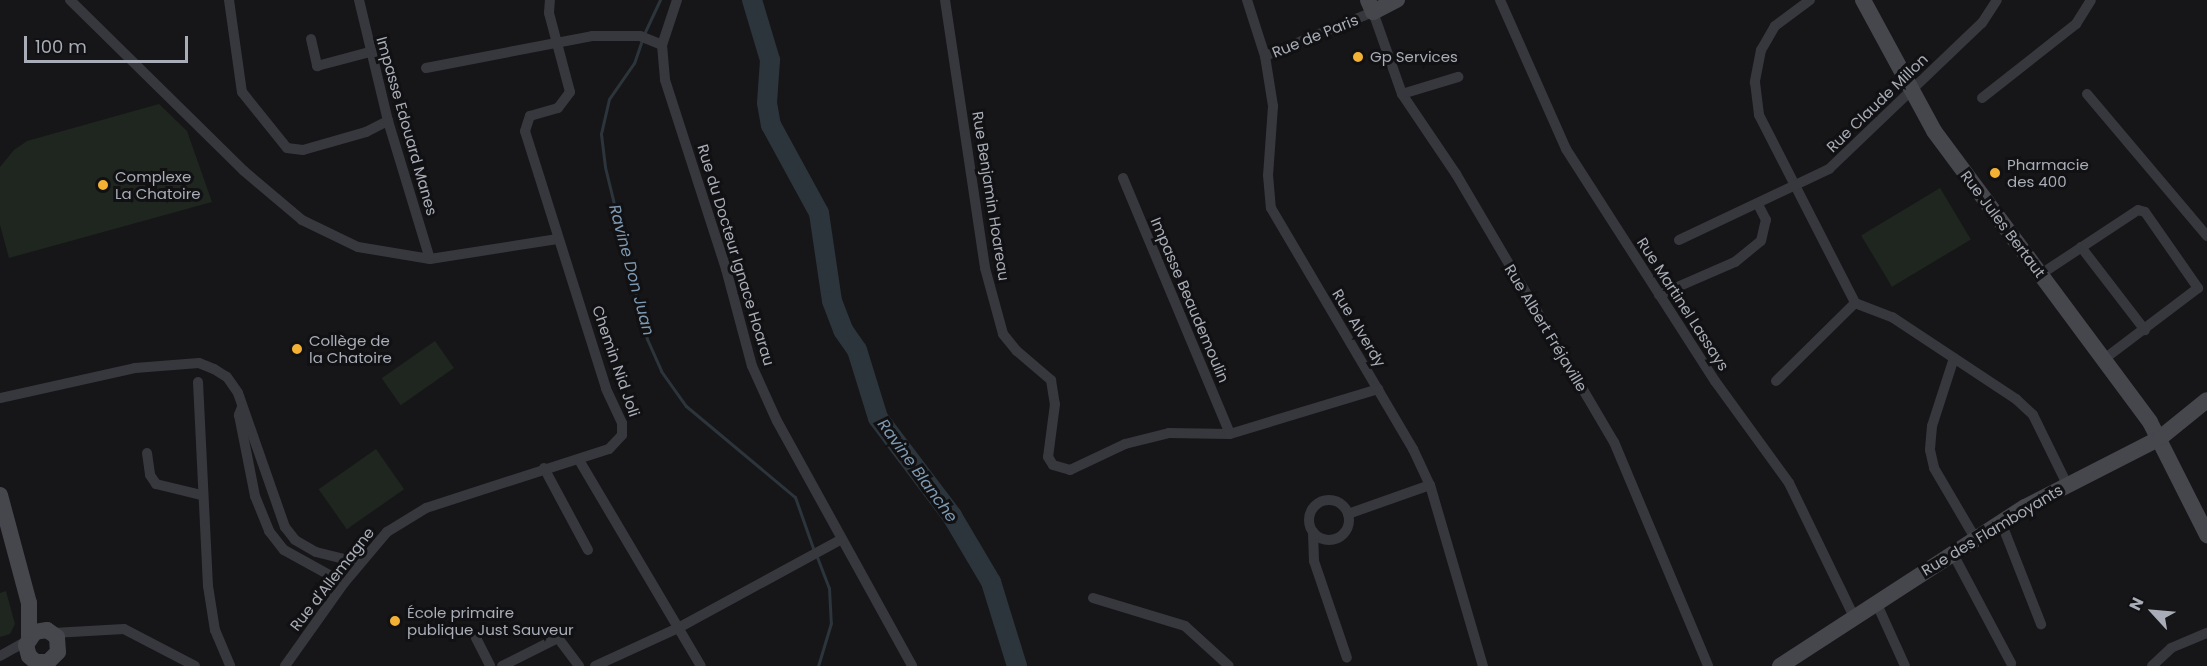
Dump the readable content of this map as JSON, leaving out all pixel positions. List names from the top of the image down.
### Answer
{
  "streets": {
    "street": [
      "Rue de Paris",
      "Rue Claude Millon",
      "Impasse Edouard Manes",
      "Rue Benjamin Hoareau",
      "Rue Jules Bertaut",
      "Rue du Docteur Ignace Hoarau",
      "Impasse Beaudemoulin",
      "Rue Martinel Lassays",
      "Rue Alverdy",
      "Rue Albert Fréjaville",
      "Chemin Nid Joli",
      "Rue des Flamboyants",
      "Rue d'Allemagne"
    ]
  },
  "crossings": [
    ["Rue de Paris", "Rue Alverdy"],
    ["Rue de Paris", "Rue Albert Fréjaville"],
    ["Rue Claude Millon", "Rue Jules Bertaut"],
    ["Rue Benjamin Hoareau", "Impasse Beaudemoulin"],
    ["Rue Benjamin Hoareau", "Rue Alverdy"],
    ["Rue Jules Bertaut", "Rue des Flamboyants"],
    ["Rue Martinel Lassays", "Rue des Flamboyants"],
    ["Chemin Nid Joli", "Rue d'Allemagne"]
  ],
  "water": ["Ravine Don Juan", "Ravine Blanche"],
  "places": [
    "Gp Services",
    "Pharmacie des 400",
    "Complexe La Chatoire",
    "Collège de la Chatoire",
    "École primaire publique Just Sauveur"
  ],
  "scale_bar": "100 m",
  "north": "top left"
}
